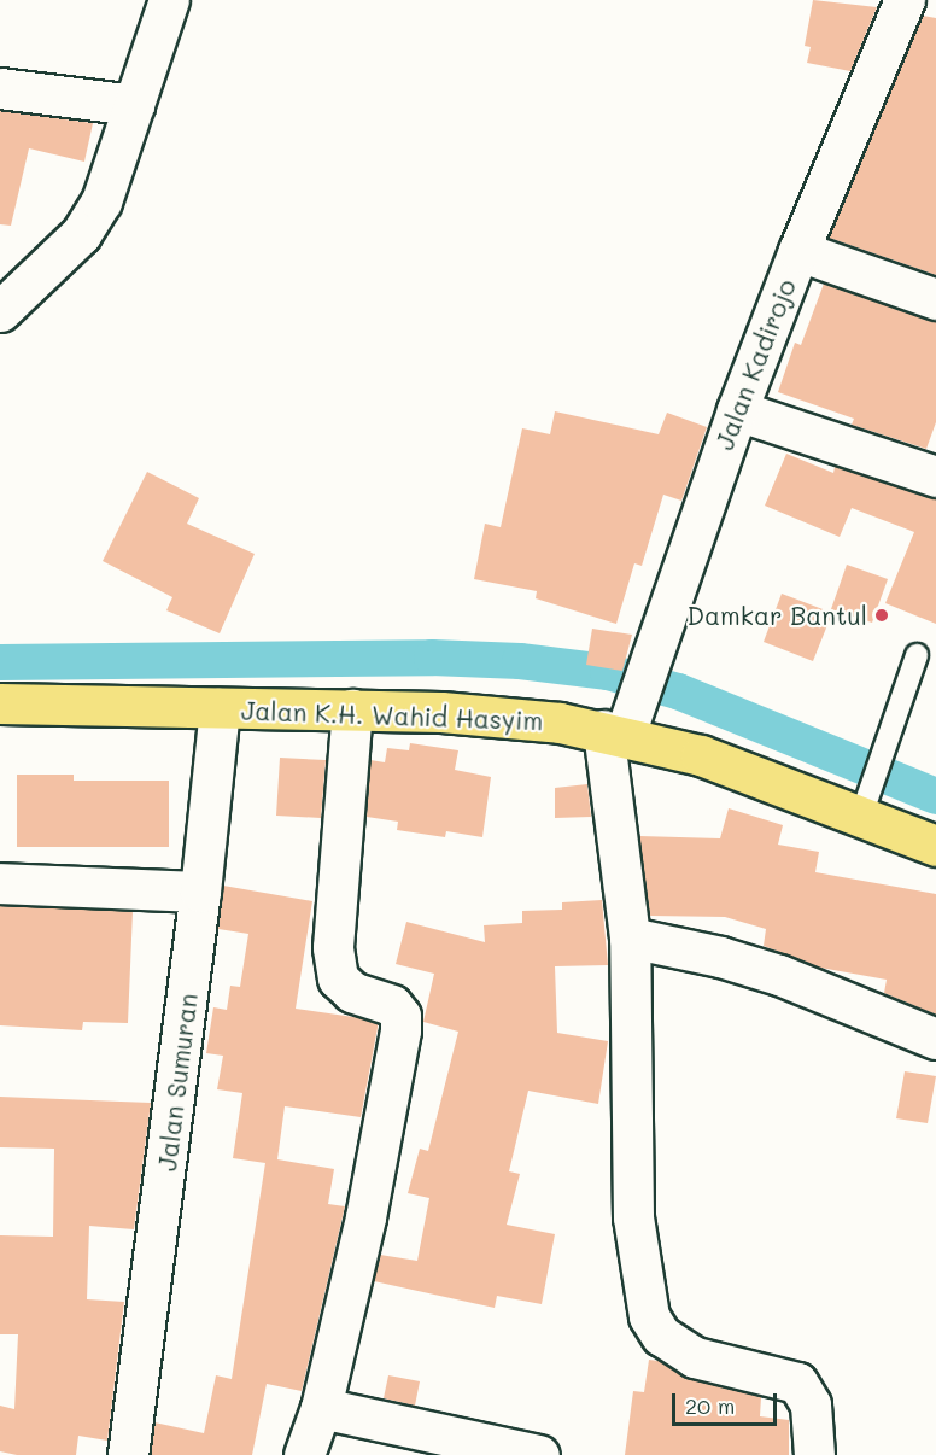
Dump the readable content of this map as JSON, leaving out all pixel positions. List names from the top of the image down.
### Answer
{
  "streets": {
    "main road": ["Jalan K.H. Wahid Hasyim"],
    "street": ["Jalan Kadirojo", "Jalan Sumuran"]
  },
  "crossings": [
    ["Jalan Kadirojo", "Jalan K.H. Wahid Hasyim"],
    ["Jalan K.H. Wahid Hasyim", "Jalan Sumuran"]
  ],
  "places": ["Damkar Bantul"],
  "scale_bar": "20 m"
}
